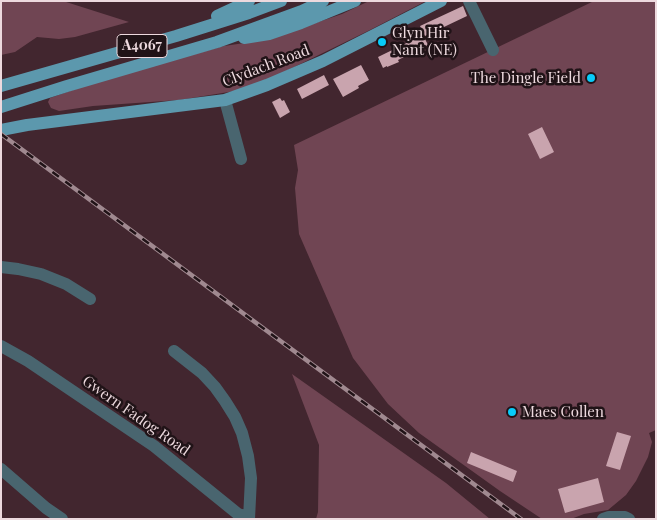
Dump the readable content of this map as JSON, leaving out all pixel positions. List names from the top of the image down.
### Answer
{
  "streets": {
    "main road": ["A4067", "Clydach Road"],
    "street": ["Gwern Fadog Road"]
  },
  "places": ["Glyn Hir Nant (NE)", "The Dingle Field", "Maes Collen"]
}
